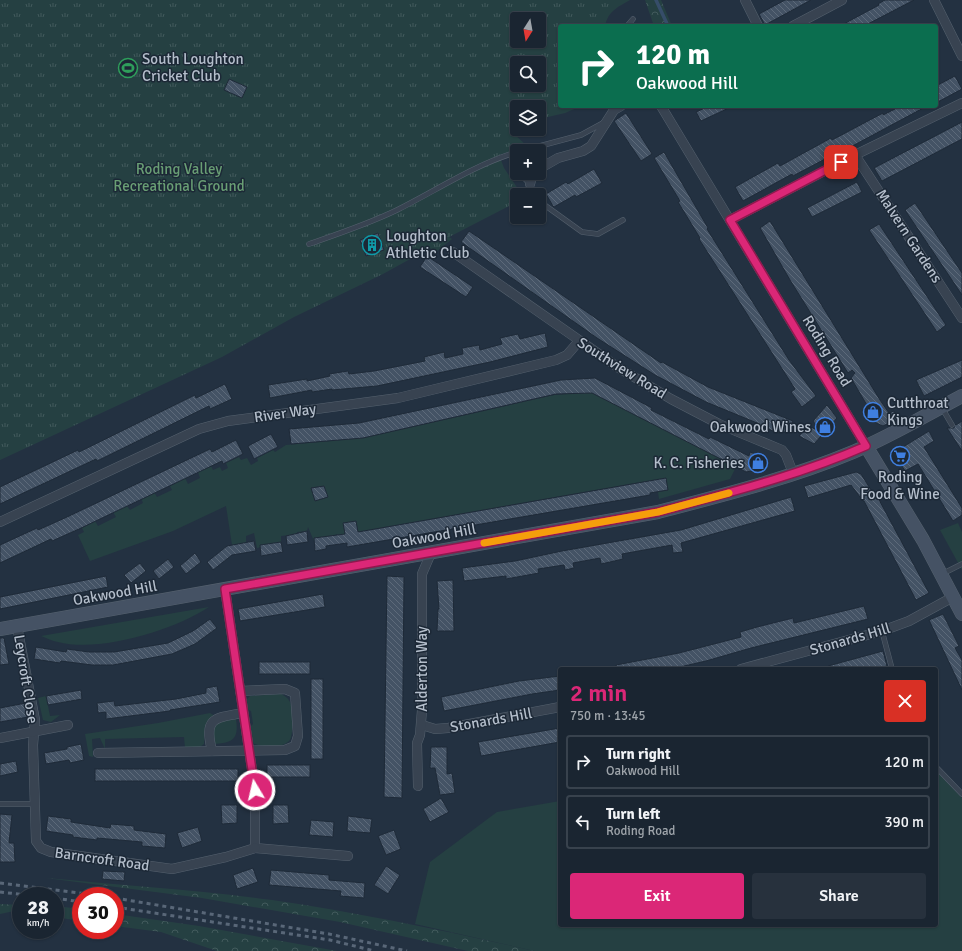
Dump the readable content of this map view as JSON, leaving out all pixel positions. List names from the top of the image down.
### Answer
{
  "streets": {
    "street": [
      "Malvern Gardens",
      "Roding Road",
      "Southview Road",
      "River Way",
      "Oakwood Hill",
      "Stonards Hill",
      "Alderton Way",
      "Leycroft Close",
      "Barncroft Road"
    ]
  },
  "crossings": [
    ["Roding Road", "Oakwood Hill"],
    ["Roding Road", "Stonards Hill"],
    ["Southview Road", "River Way"],
    ["Southview Road", "Oakwood Hill"],
    ["Oakwood Hill", "Alderton Way"],
    ["Oakwood Hill", "Leycroft Close"],
    ["Stonards Hill", "Alderton Way"],
    ["Leycroft Close", "Barncroft Road"]
  ],
  "parks": ["Roding Valley Recreational Ground"],
  "places": {
    "sports": ["South Loughton Cricket Club"],
    "building": ["Loughton Athletic Club"],
    "shop": ["Cutthroat Kings", "Oakwood Wines", "K. C. Fisheries"],
    "supermarket": ["Roding Food & Wine"]
  },
  "north": "bottom",
  "page": {
    "map_buttons": ["+", "−"],
    "turn": ["120 m", "Oakwood Hill"],
    "heading": ["2 min", "750 m · 13:45"],
    "list": [
      {
        "name": "Turn right",
        "note": "Oakwood Hill",
        "value": "120 m"
      },
      {
        "name": "Turn left",
        "note": "Roding Road",
        "value": "390 m"
      }
    ],
    "buttons": ["Exit", "Share"],
    "speed": "28 km/h",
    "limit": "30"
  }
}
